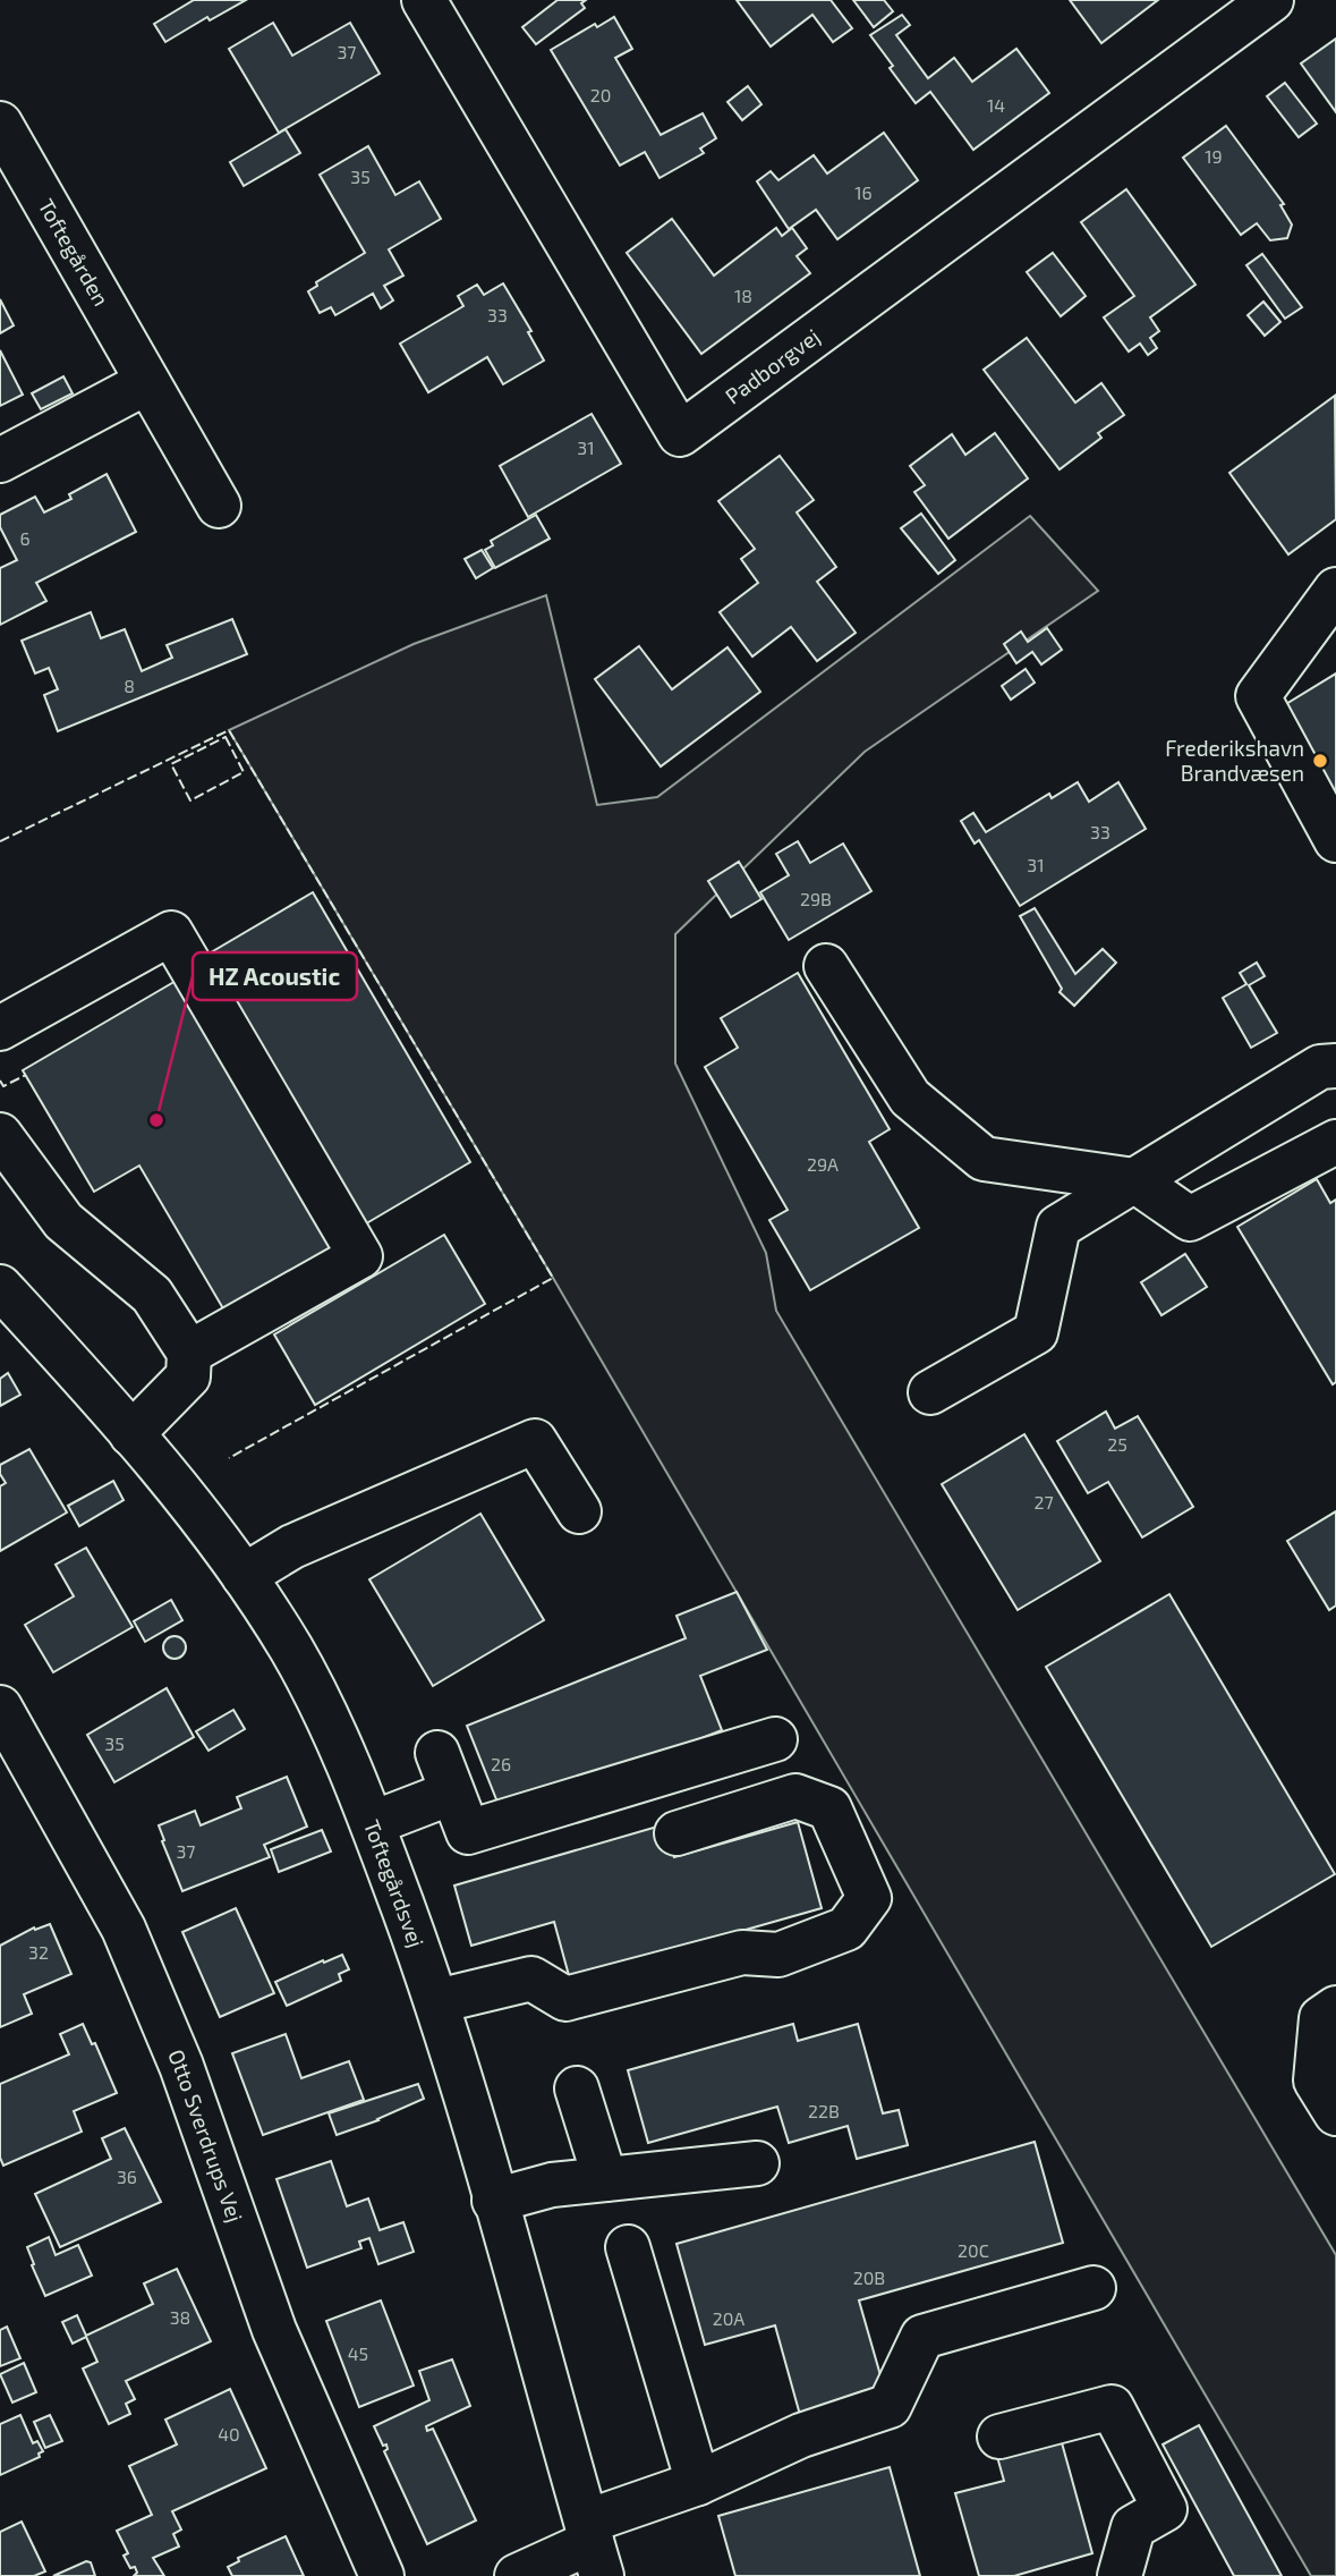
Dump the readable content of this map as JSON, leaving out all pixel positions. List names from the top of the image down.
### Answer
{
  "streets": {
    "street": [
      "Toftegården",
      "Padborgvej",
      "Toftegårdsvej",
      "Otto Sverdrups Vej"
    ]
  },
  "places": ["Frederikshavn Brandvæsen", "HZ Acoustic"],
  "house_numbers": [
    "37",
    "20",
    "14",
    "19",
    "35",
    "16",
    "18",
    "33",
    "31",
    "6",
    "8",
    "33",
    "31",
    "29B",
    "29A",
    "25",
    "27",
    "35",
    "26",
    "37",
    "32",
    "22B",
    "36",
    "20C",
    "20B",
    "38",
    "20A",
    "45",
    "40"
  ]
}
